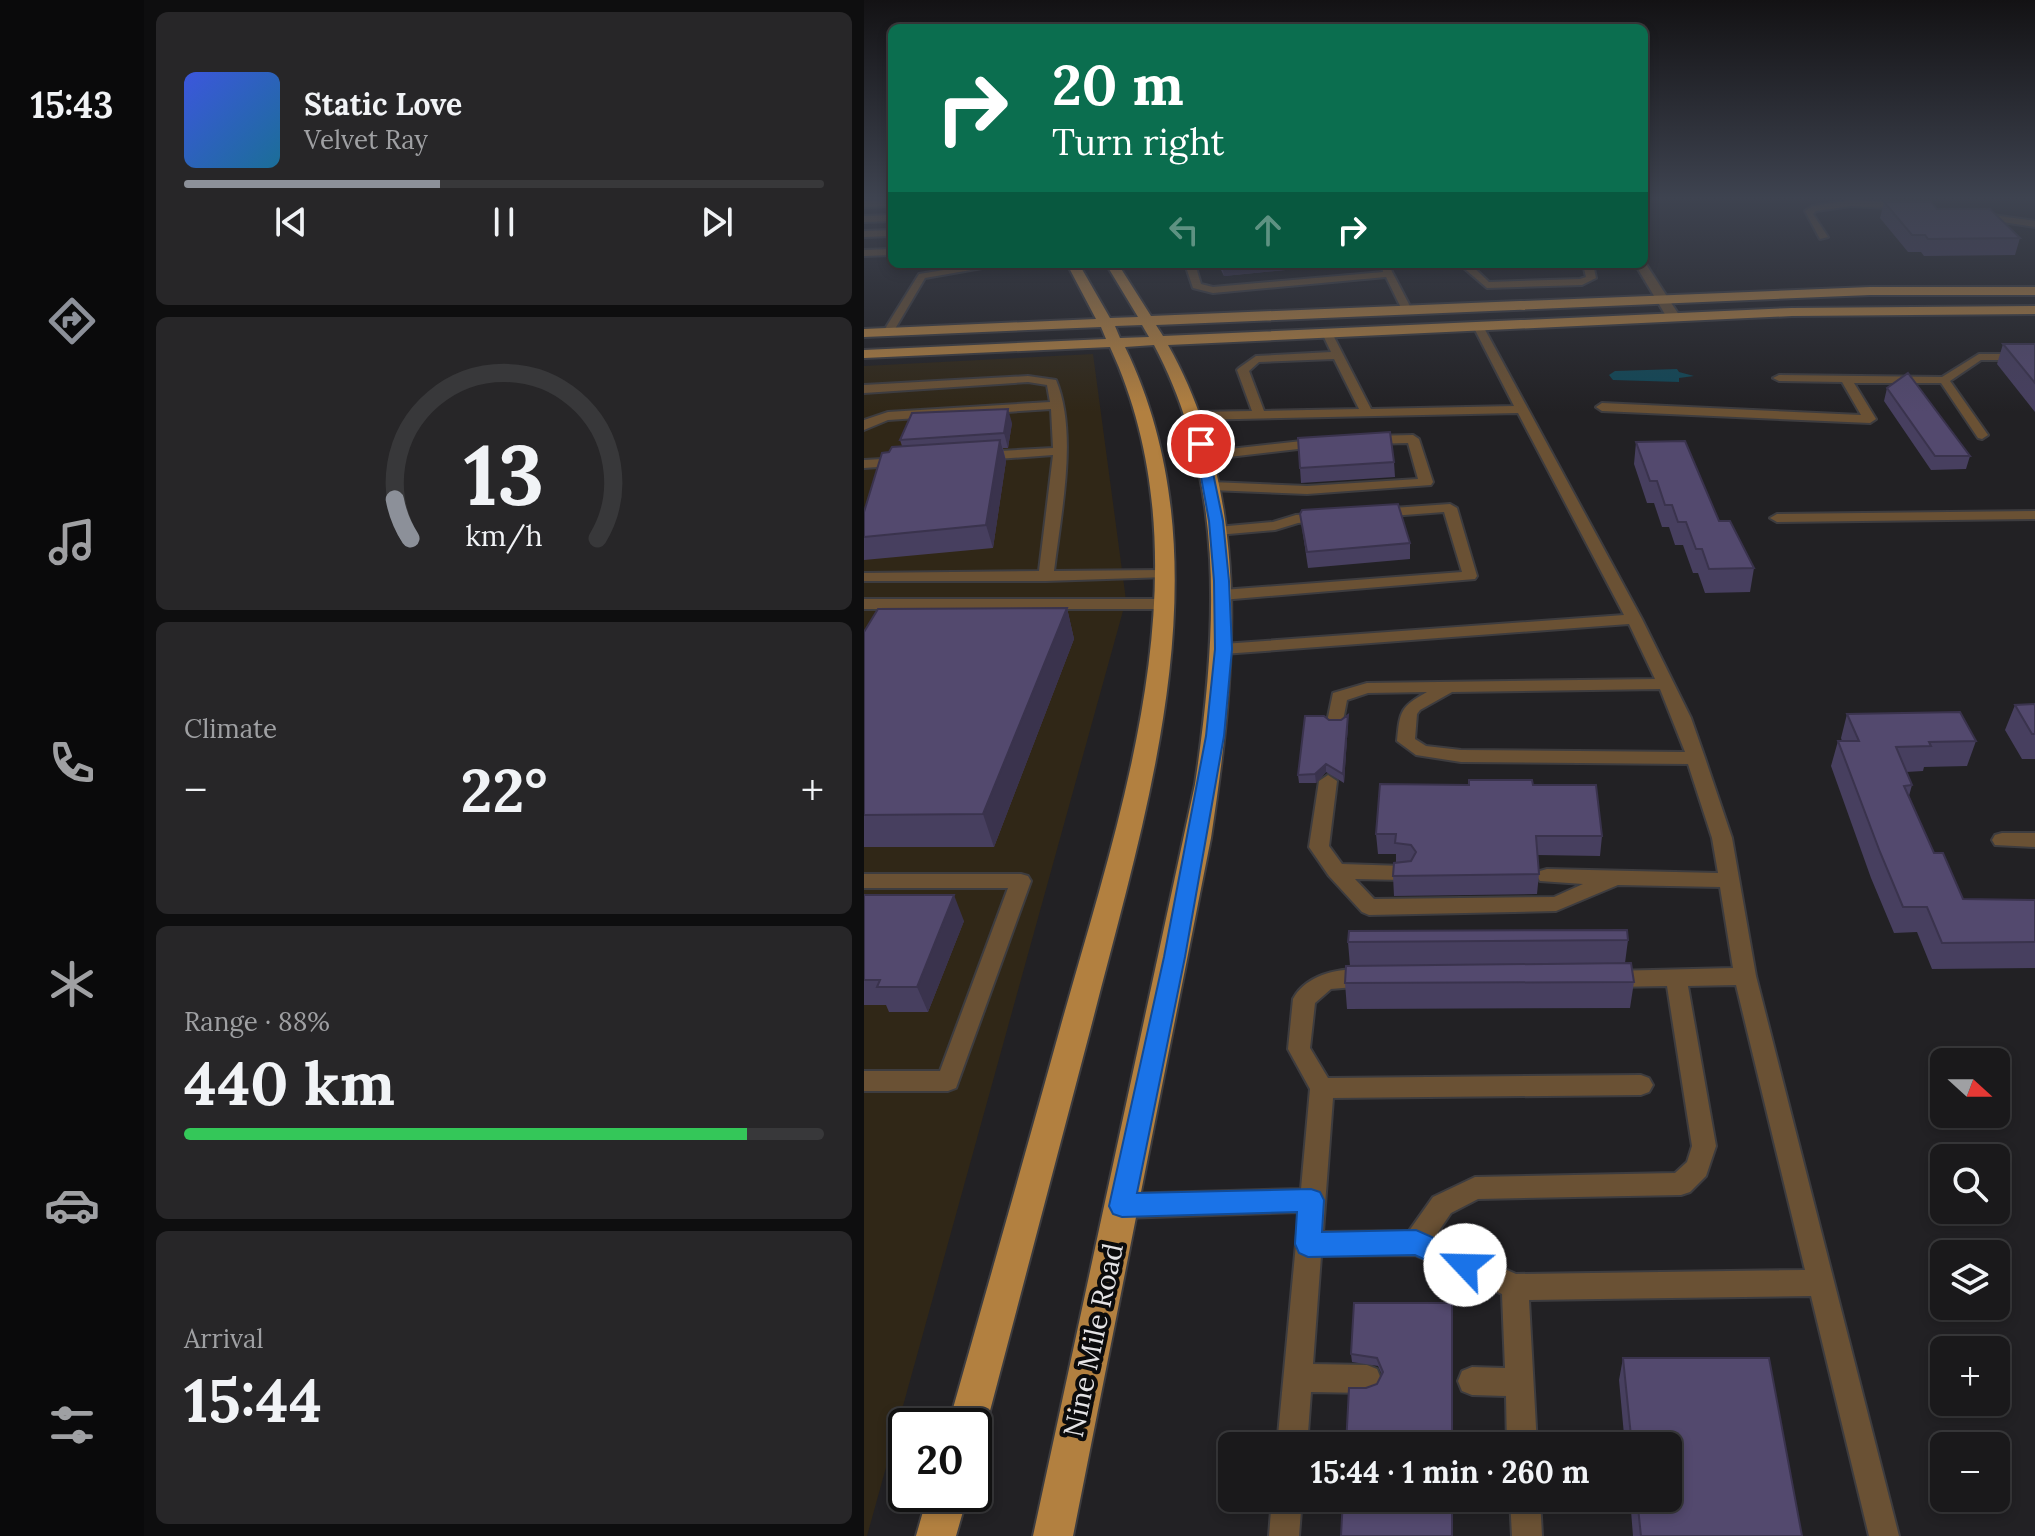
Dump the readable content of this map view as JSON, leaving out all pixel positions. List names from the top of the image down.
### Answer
{
  "streets": {
    "main road": ["Nine Mile Road"]
  },
  "north": "right",
  "page": {
    "tabs": "15:43",
    "turn": ["20 m", "Turn right"],
    "song": ["Static Love", "Velvet Ray"],
    "tile": [
      "Climate",
      ["Range · 88%", "440 km"],
      ["Arrival", "15:44"]
    ],
    "heat": ["−", "22°", "+"],
    "map_buttons": ["+", "−"],
    "limit": "20",
    "trip": "15:44 · 1 min · 260 m",
    "gauge": ["13", "km/h"]
  }
}
